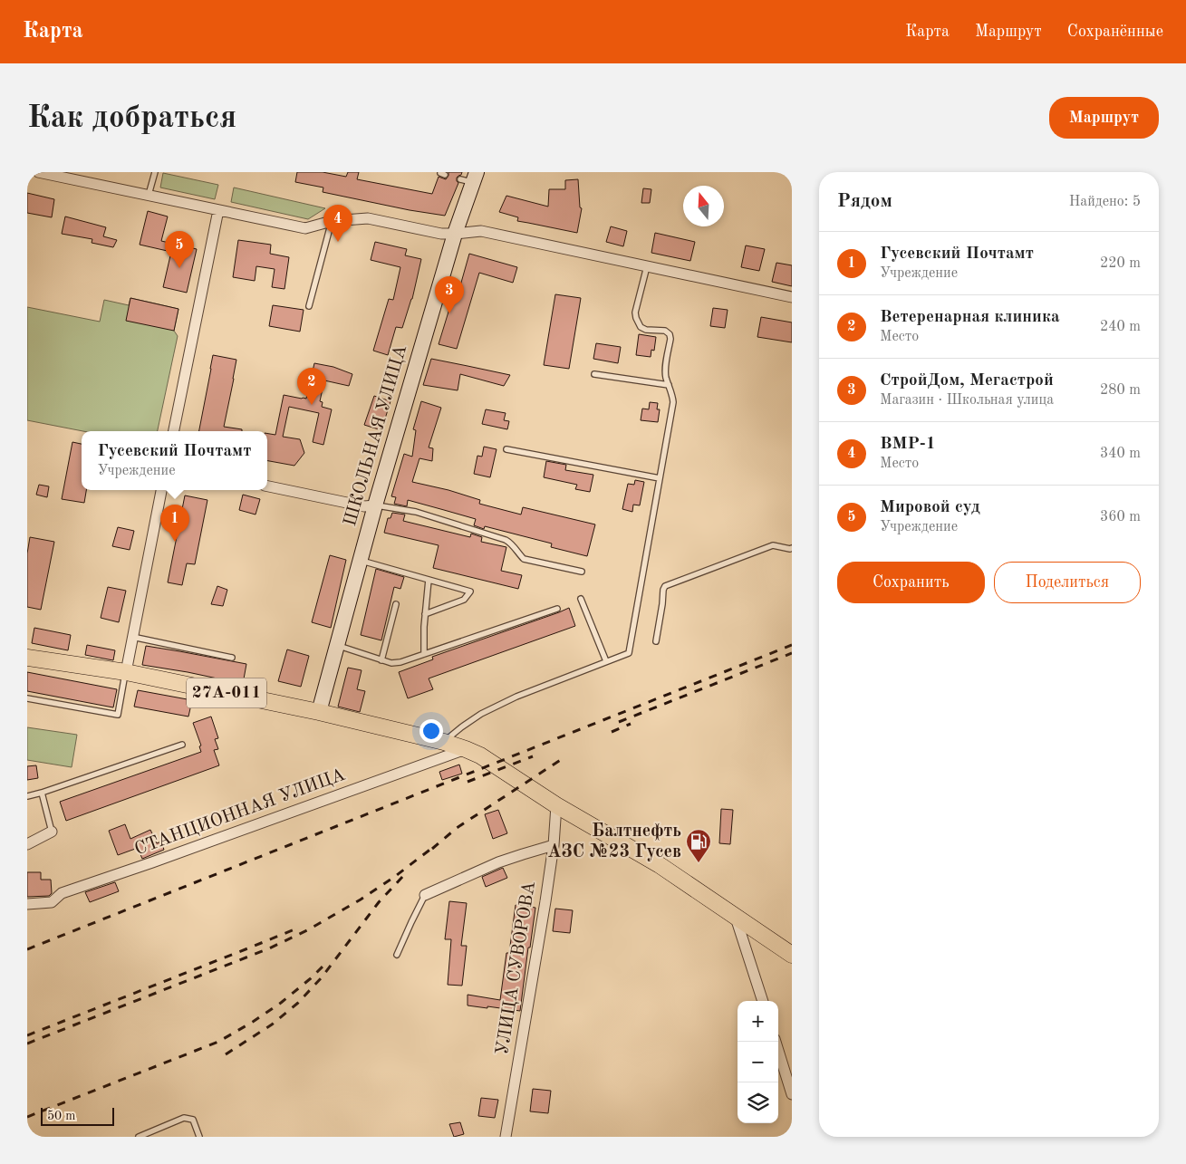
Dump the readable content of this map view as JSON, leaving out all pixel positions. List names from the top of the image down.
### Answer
{
  "streets": {
    "main road": ["ШКОЛЬНАЯ УЛИЦА", "27А-011"],
    "street": ["СТАНЦИОННАЯ УЛИЦА", "УЛИЦА СУВОРОВА"]
  },
  "crossings": [
    ["ШКОЛЬНАЯ УЛИЦА", "27А-011"],
    ["27А-011", "СТАНЦИОННАЯ УЛИЦА"],
    ["27А-011", "УЛИЦА СУВОРОВА"]
  ],
  "places": {
    "fuel station": ["Балтнефть АЗС №23 Гусев"]
  },
  "scale_bar": "50 m",
  "north": "top",
  "page": {
    "header": "Карта",
    "nav": ["Карта", "Маршрут", "Сохранённые"],
    "buttons": [
      "Маршрут",
      ["Сохранить", "Поделиться"]
    ],
    "title": "Как добраться",
    "heading": ["Рядом", "Найдено: 5"],
    "pins": [
      "4",
      "5",
      "3",
      "2",
      "1"
    ],
    "list": [
      {
        "mark": "1",
        "name": "Гусевский Почтамт",
        "note": "Учреждение",
        "value": "220 m"
      },
      {
        "mark": "2",
        "name": "Ветеренарная клиника",
        "note": "Место",
        "value": "240 m"
      },
      {
        "mark": "3",
        "name": "СтройДом, Мегастрой",
        "note": "Магазин · Школьная улица",
        "value": "280 m"
      },
      {
        "mark": "4",
        "name": "BMP-1",
        "note": "Место",
        "value": "340 m"
      },
      {
        "mark": "5",
        "name": "Мировой суд",
        "note": "Учреждение",
        "value": "360 m"
      }
    ],
    "popup": ["Гусевский Почтамт", "Учреждение"],
    "map_buttons": ["+", "−"],
    "scale": "50 m"
  }
}
